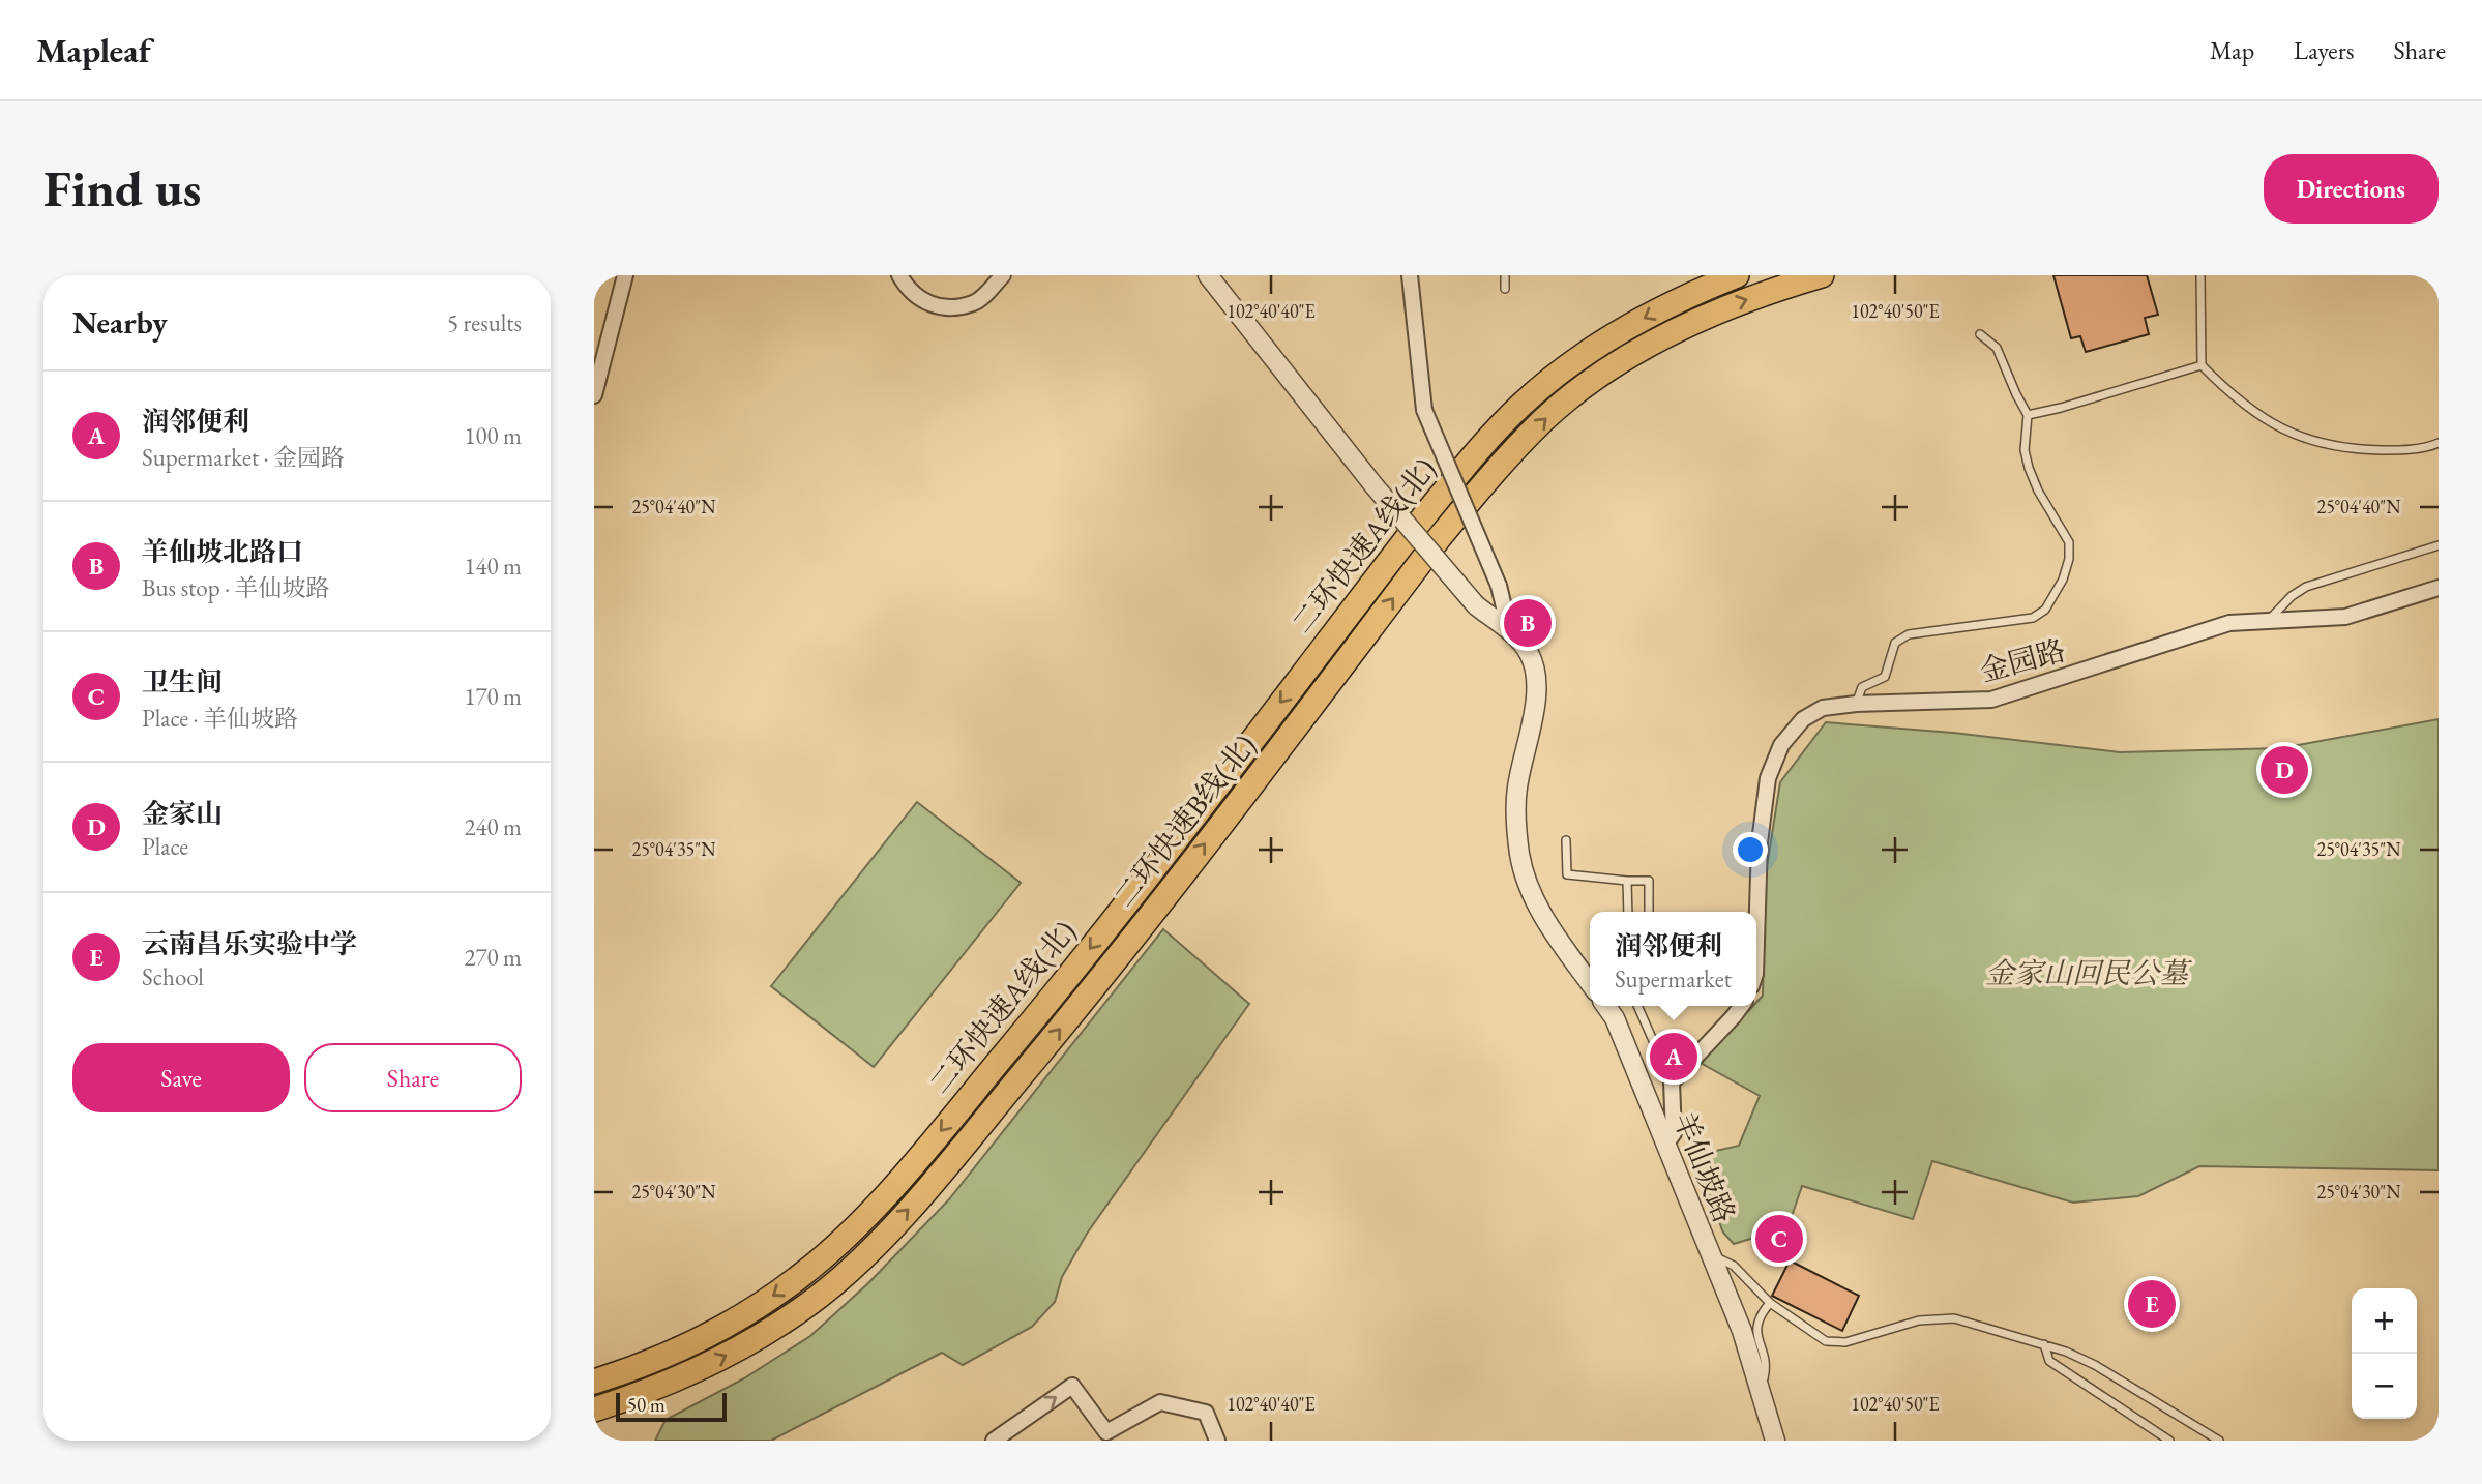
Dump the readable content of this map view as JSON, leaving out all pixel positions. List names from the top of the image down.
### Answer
{
  "streets": {
    "highway": ["二环快速A线(北)", "二环快速B线(北)"],
    "street": ["金园路", "羊仙坡路"]
  },
  "one_way": ["二环快速A线(北)", "二环快速B线(北)"],
  "parks": ["金家山回民公墓"],
  "scale_bar": "50 m",
  "page": {
    "header": "Mapleaf",
    "nav": ["Map", "Layers", "Share"],
    "buttons": [
      "Directions",
      ["Save", "Share"]
    ],
    "title": "Find us",
    "heading": ["Nearby", "5 results"],
    "list": [
      {
        "mark": "A",
        "name": "润邻便利",
        "note": "Supermarket · 金园路",
        "value": "100 m"
      },
      {
        "mark": "B",
        "name": "羊仙坡北路口",
        "note": "Bus stop · 羊仙坡路",
        "value": "140 m"
      },
      {
        "mark": "C",
        "name": "卫生间",
        "note": "Place · 羊仙坡路",
        "value": "170 m"
      },
      {
        "mark": "D",
        "name": "金家山",
        "note": "Place",
        "value": "240 m"
      },
      {
        "mark": "E",
        "name": "云南昌乐实验中学",
        "note": "School",
        "value": "270 m"
      }
    ],
    "pins": [
      "B",
      "D",
      "A",
      "C",
      "E"
    ],
    "popup": ["润邻便利", "Supermarket"],
    "map_buttons": ["+", "−"],
    "scale": "50 m"
  },
  "coordinates": [
    "102°40'40\"E",
    "102°40'50\"E",
    "25°04'40\"N",
    "25°04'35\"N",
    "25°04'30\"N"
  ]
}
